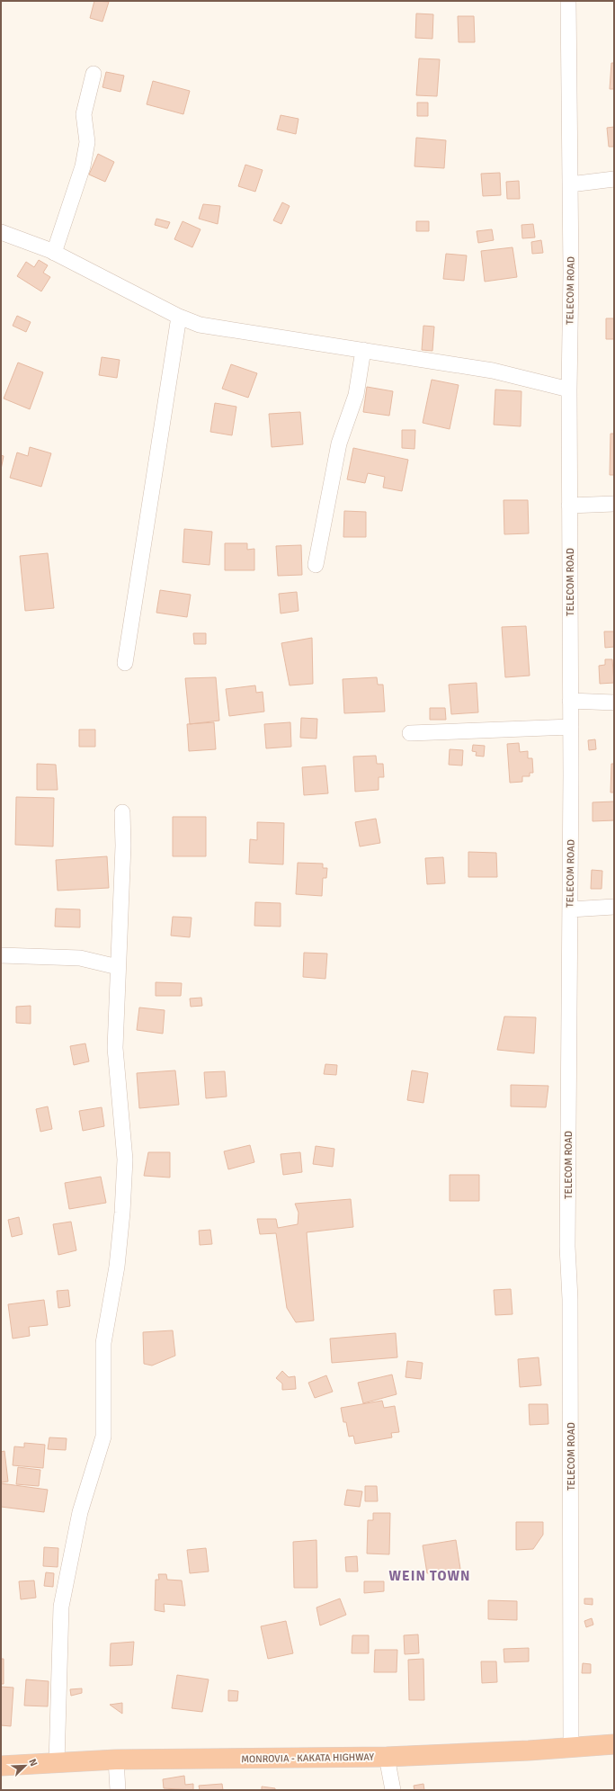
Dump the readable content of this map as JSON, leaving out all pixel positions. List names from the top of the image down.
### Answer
{
  "streets": {
    "highway": ["MONROVIA - KAKATA HIGHWAY"],
    "street": ["TELECOM ROAD"]
  },
  "crossings": [
    ["TELECOM ROAD", "MONROVIA - KAKATA HIGHWAY"]
  ],
  "districts": ["WEIN TOWN"],
  "north": "top right"
}
